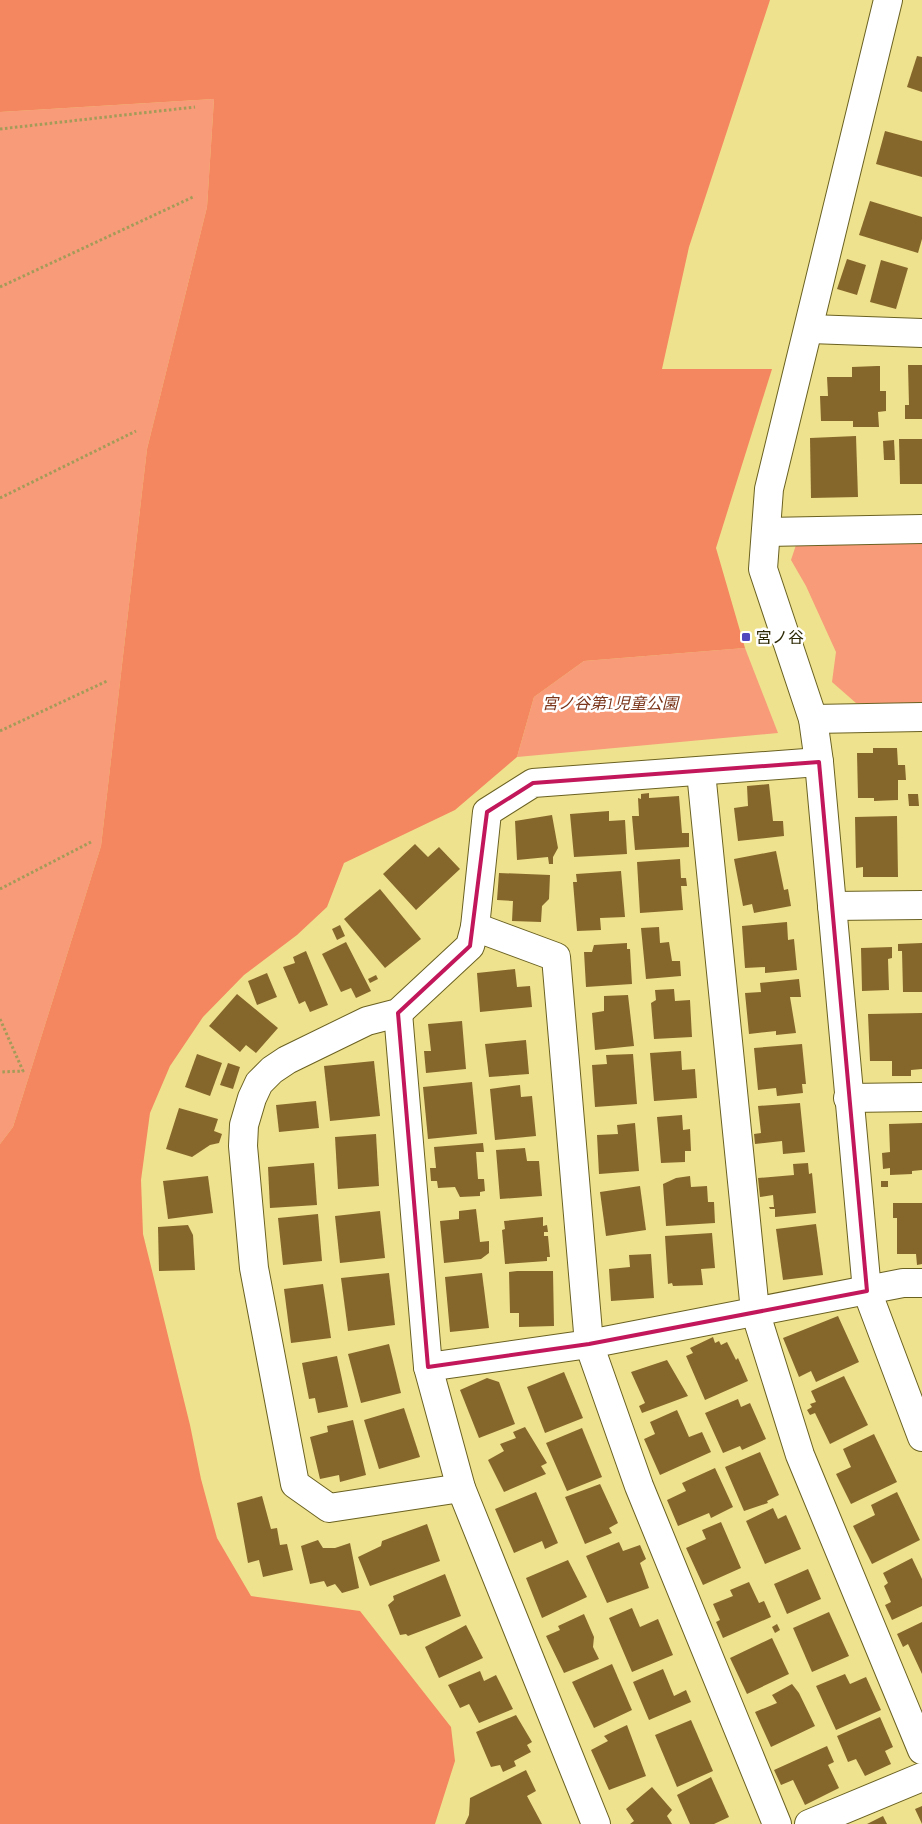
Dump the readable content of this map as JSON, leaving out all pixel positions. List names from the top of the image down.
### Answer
{
  "parks": ["宮ノ谷第1児童公園"],
  "places": {
    "transit": ["宮ノ谷"]
  }
}
